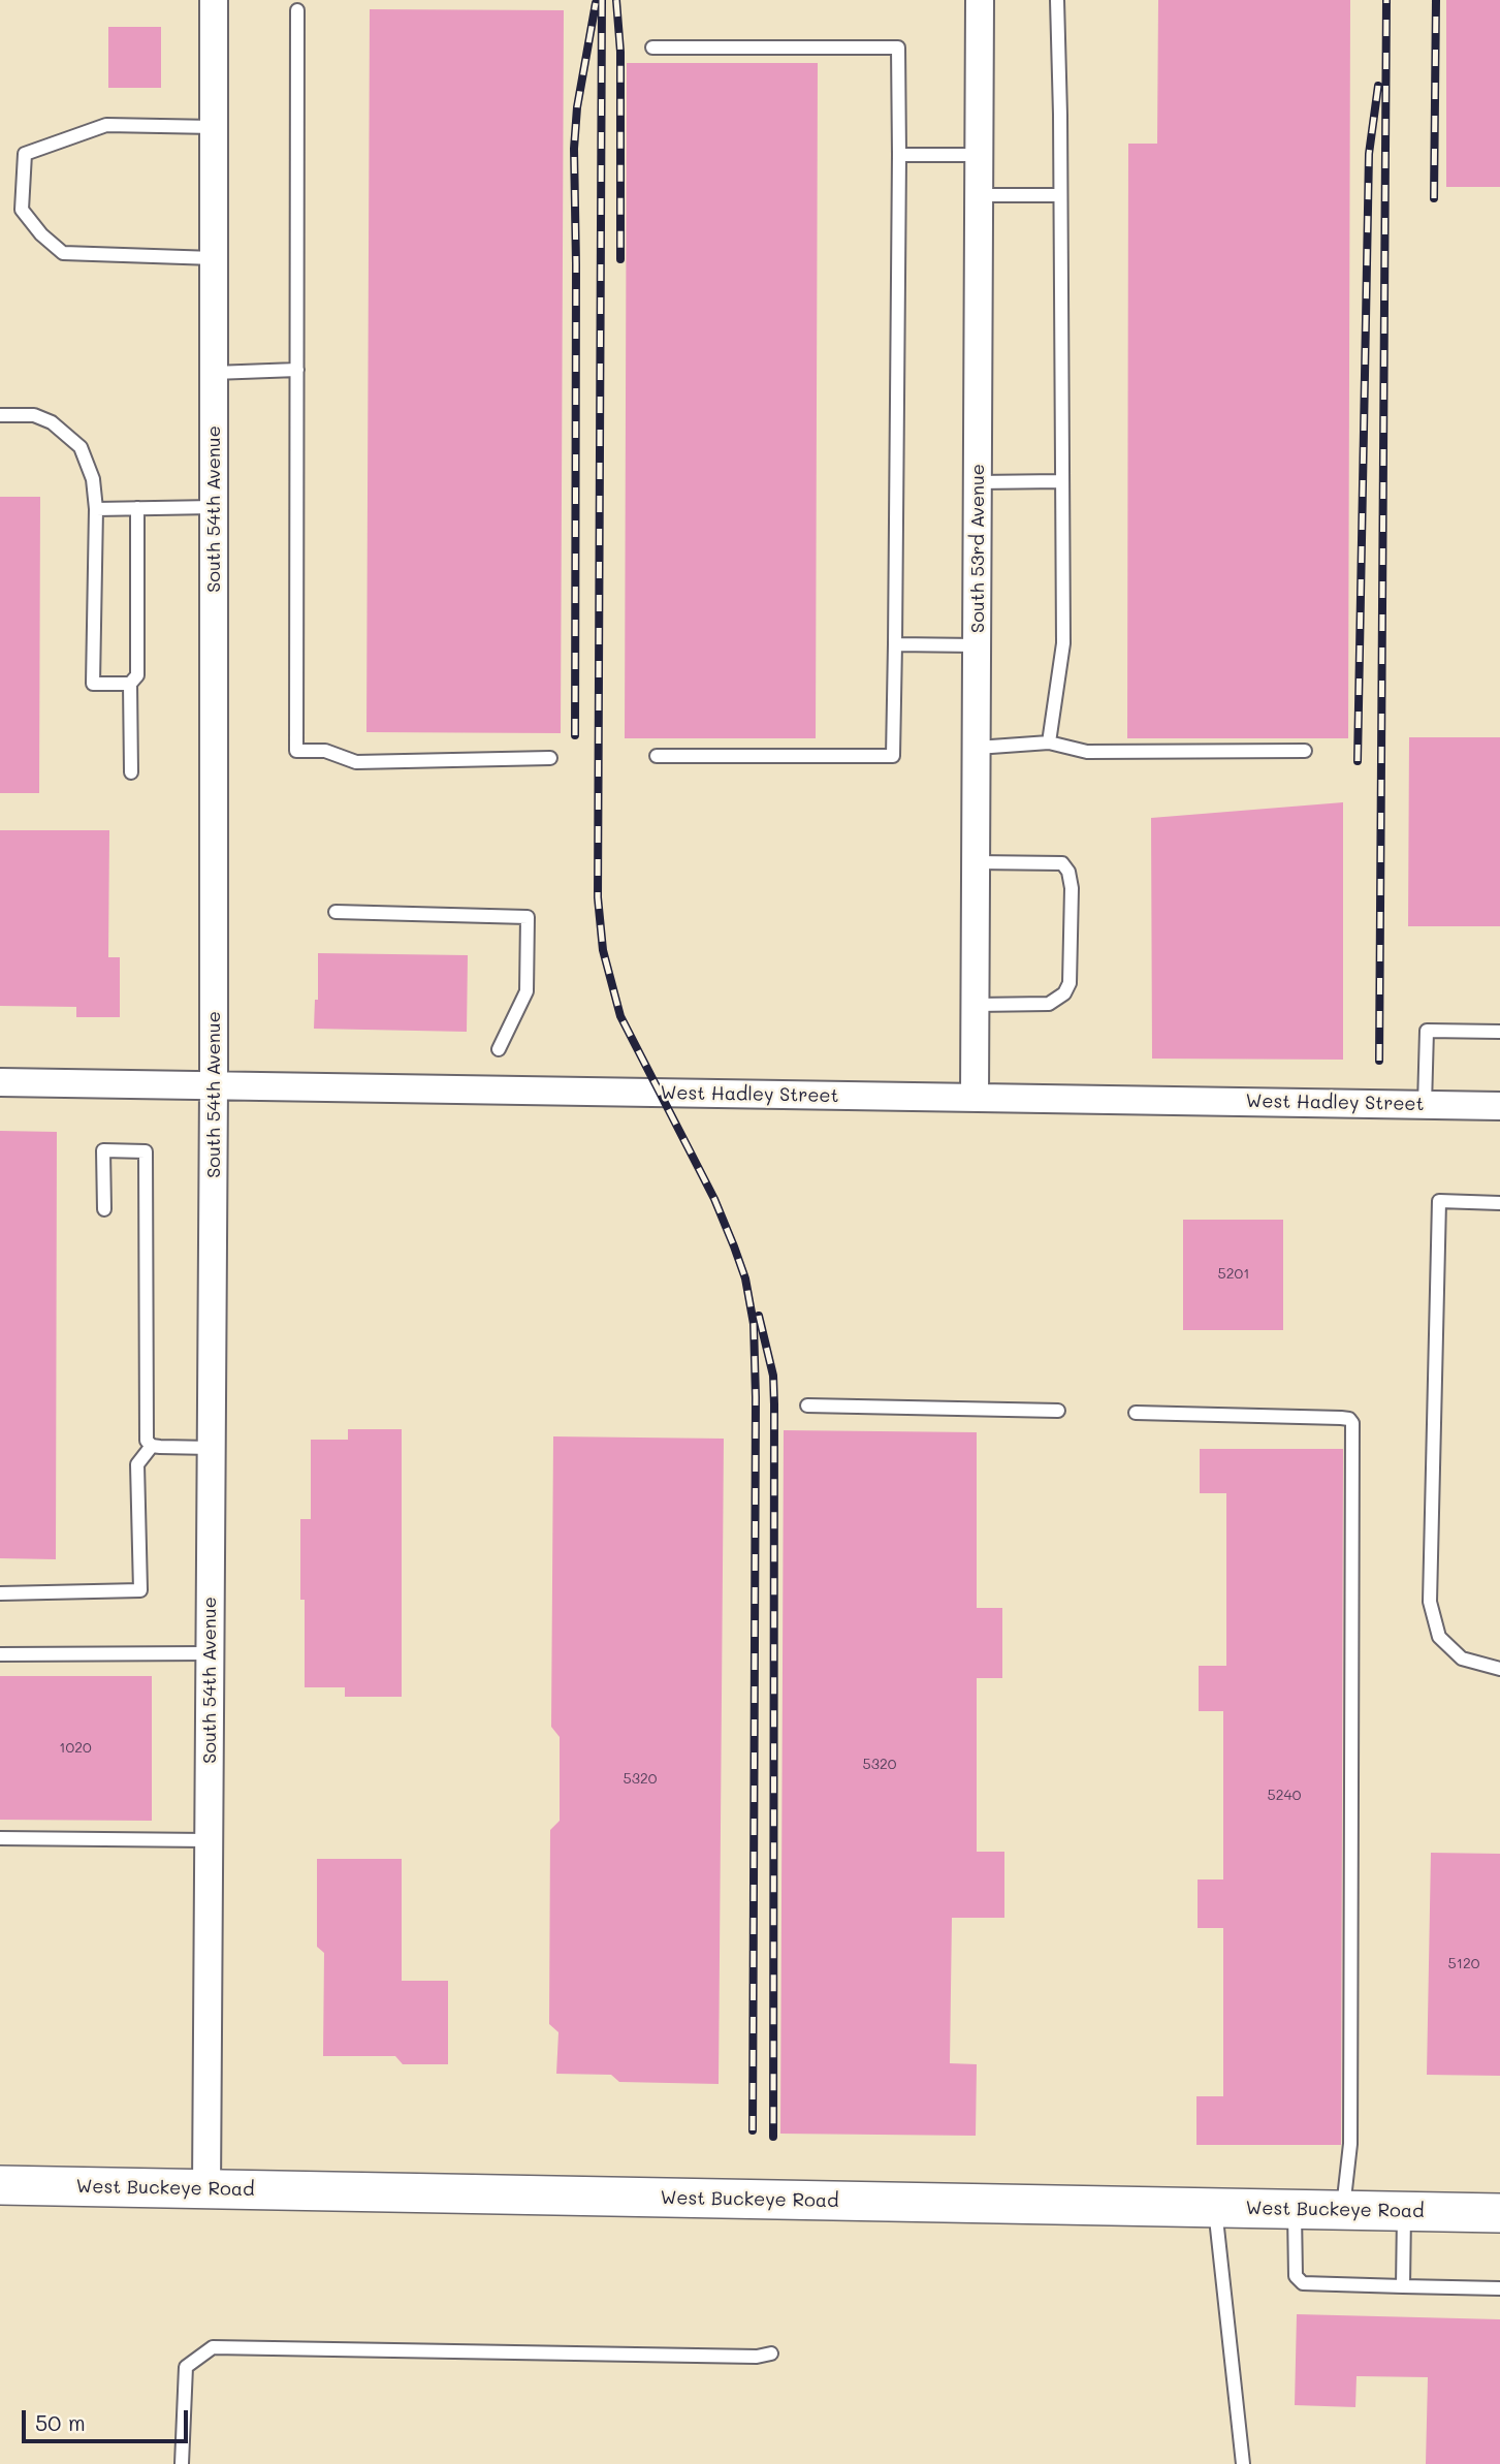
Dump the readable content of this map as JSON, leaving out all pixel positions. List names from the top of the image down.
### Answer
{
  "streets": {
    "main road": ["West Buckeye Road"],
    "street": ["South 54th Avenue", "South 53rd Avenue", "West Hadley Street"]
  },
  "crossings": [
    ["South 54th Avenue", "West Hadley Street"],
    ["South 54th Avenue", "West Buckeye Road"],
    ["South 53rd Avenue", "West Hadley Street"]
  ],
  "house_numbers": [
    "5201",
    "1020",
    "5320",
    "5320",
    "5240",
    "5120"
  ],
  "scale_bar": "50 m"
}
